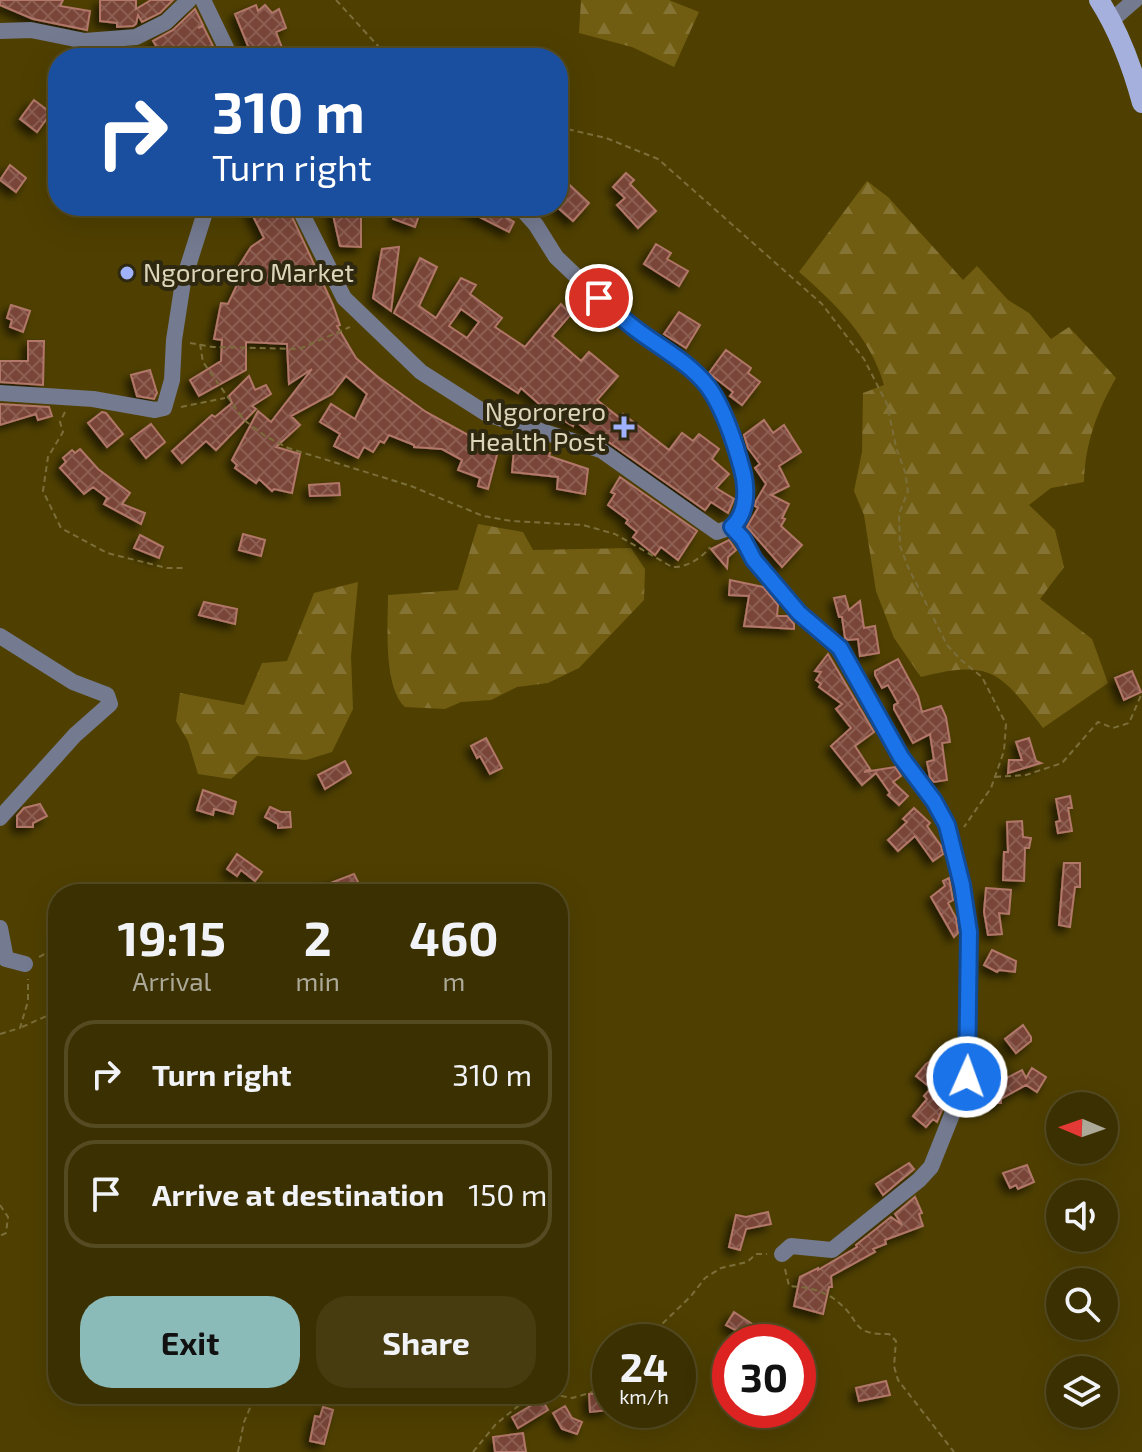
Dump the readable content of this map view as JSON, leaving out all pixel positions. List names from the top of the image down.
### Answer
{
  "places": {
    "other": ["Ngororero Market"],
    "health": ["Ngororero Health Post"]
  },
  "north": "left",
  "page": {
    "turn": ["310 m", "Turn right"],
    "eta": [
      "19:15",
      "Arrival",
      "2",
      "min",
      "460",
      "m"
    ],
    "list": [
      {
        "name": "Turn right",
        "value": "310 m"
      },
      {
        "name": "Arrive at destination",
        "value": "150 m"
      }
    ],
    "buttons": ["Exit", "Share"],
    "speed": "24 km/h",
    "limit": "30"
  }
}
